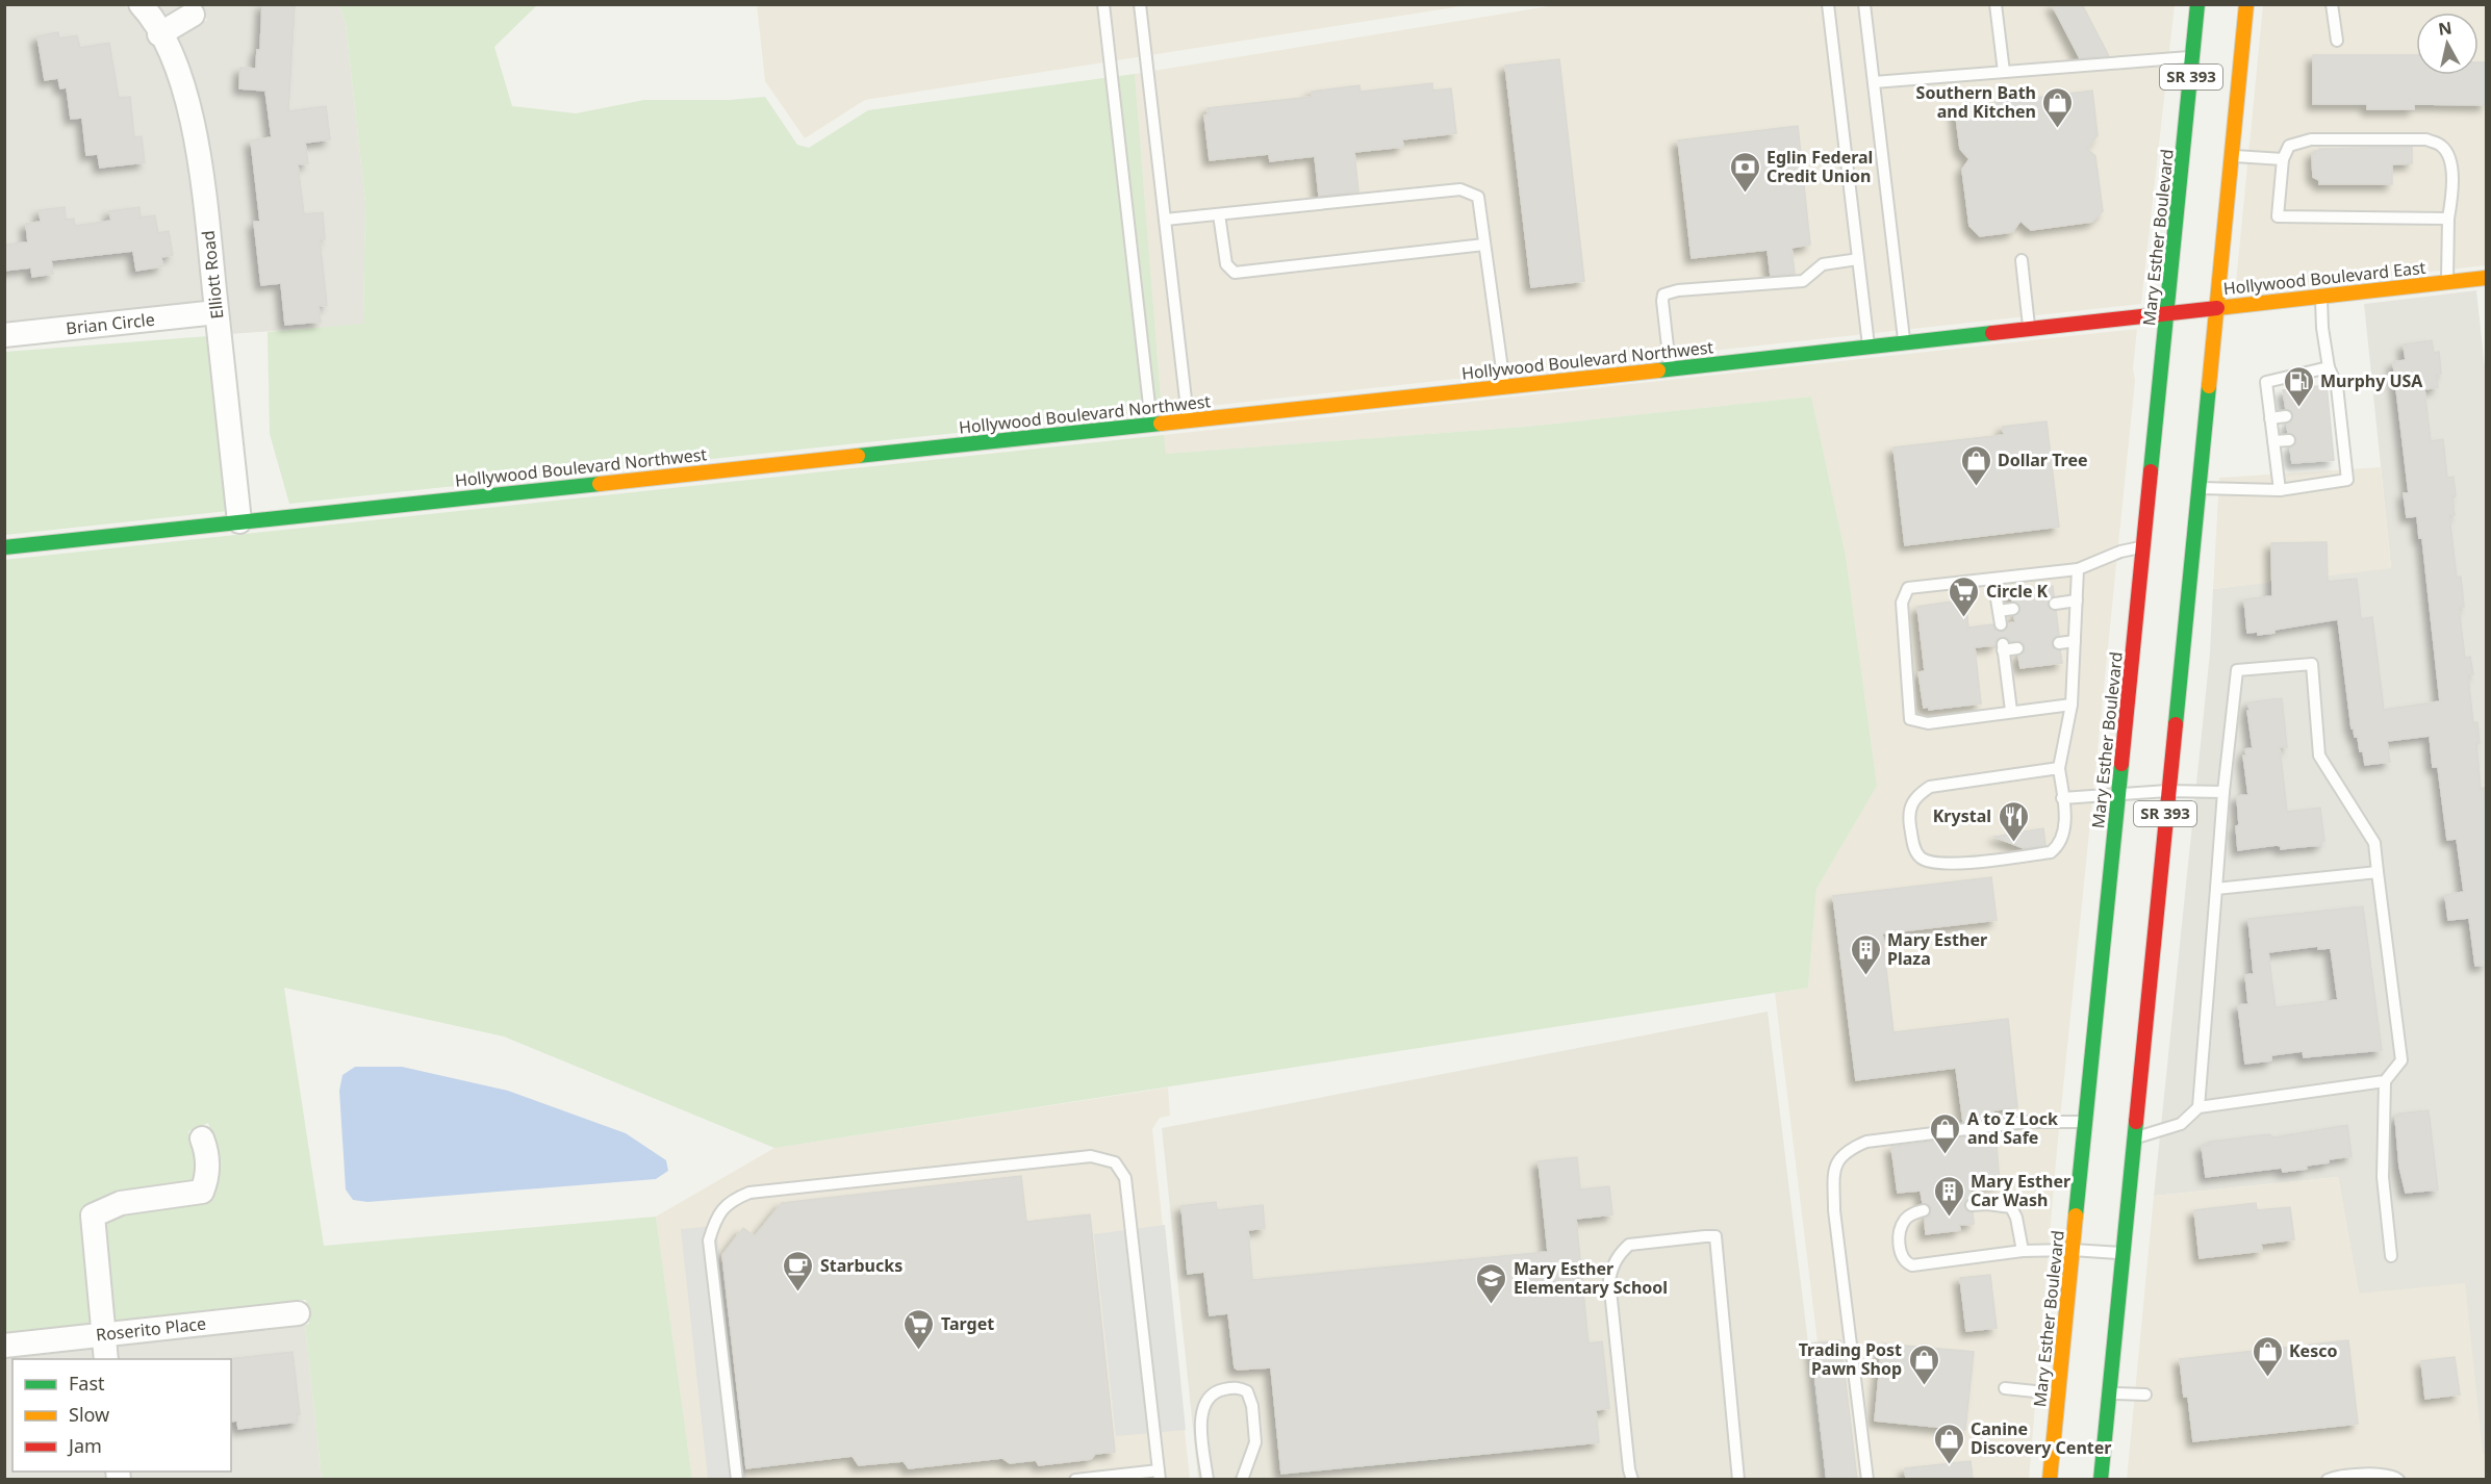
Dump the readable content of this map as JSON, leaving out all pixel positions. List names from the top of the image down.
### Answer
{
  "streets": {
    "main road": [
      "SR 393",
      "Mary Esther Boulevard",
      "Hollywood Boulevard East",
      "Hollywood Boulevard Northwest"
    ],
    "street": ["Elliott Road", "Brian Circle", "Roserito Place"]
  },
  "crossings": [
    ["SR 393", "Hollywood Boulevard East"],
    ["Mary Esther Boulevard", "Hollywood Boulevard East"],
    ["Mary Esther Boulevard", "Hollywood Boulevard Northwest"],
    ["Elliott Road", "Brian Circle"],
    ["Elliott Road", "Hollywood Boulevard Northwest"],
    ["Hollywood Boulevard East", "Hollywood Boulevard Northwest"]
  ],
  "places": {
    "shop": [
      "Southern Bath and Kitchen",
      "Dollar Tree",
      "A to Z Lock and Safe",
      "Kesco",
      "Trading Post Pawn Shop",
      "Canine Discovery Center"
    ],
    "bank": ["Eglin Federal Credit Union"],
    "fuel station": ["Murphy USA"],
    "supermarket": ["Circle K", "Target"],
    "restaurant": ["Krystal"],
    "building": ["Mary Esther Plaza", "Mary Esther Car Wash"],
    "cafe": ["Starbucks"],
    "school or university": ["Mary Esther Elementary School"]
  },
  "legend": ["Fast", "Slow", "Jam"],
  "north": "top"
}
